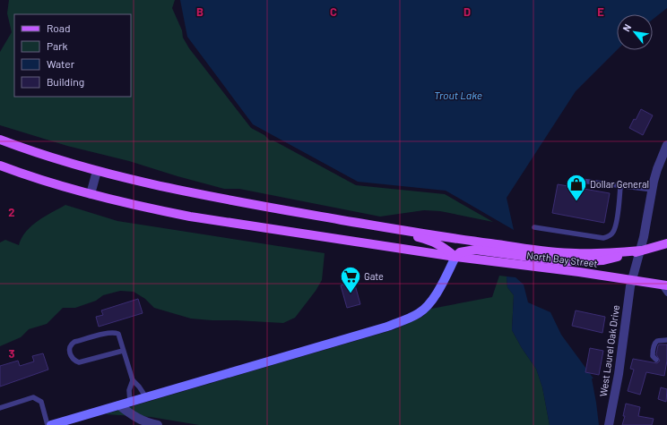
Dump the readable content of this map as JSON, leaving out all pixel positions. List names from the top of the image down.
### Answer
{
  "streets": {
    "main road": ["North Bay Street"],
    "street": ["West Laurel Oak Drive"]
  },
  "crossings": [
    ["North Bay Street", "West Laurel Oak Drive"]
  ],
  "water": ["Trout Lake"],
  "places": {
    "shop": ["Dollar General"],
    "supermarket": ["Gate"]
  },
  "legend": [
    "Road",
    "Park",
    "Water",
    "Building"
  ],
  "north": "top left",
  "grid": {
    "columns": [
      "B",
      "C",
      "D",
      "E"
    ],
    "rows": ["2", "3"]
  }
}
